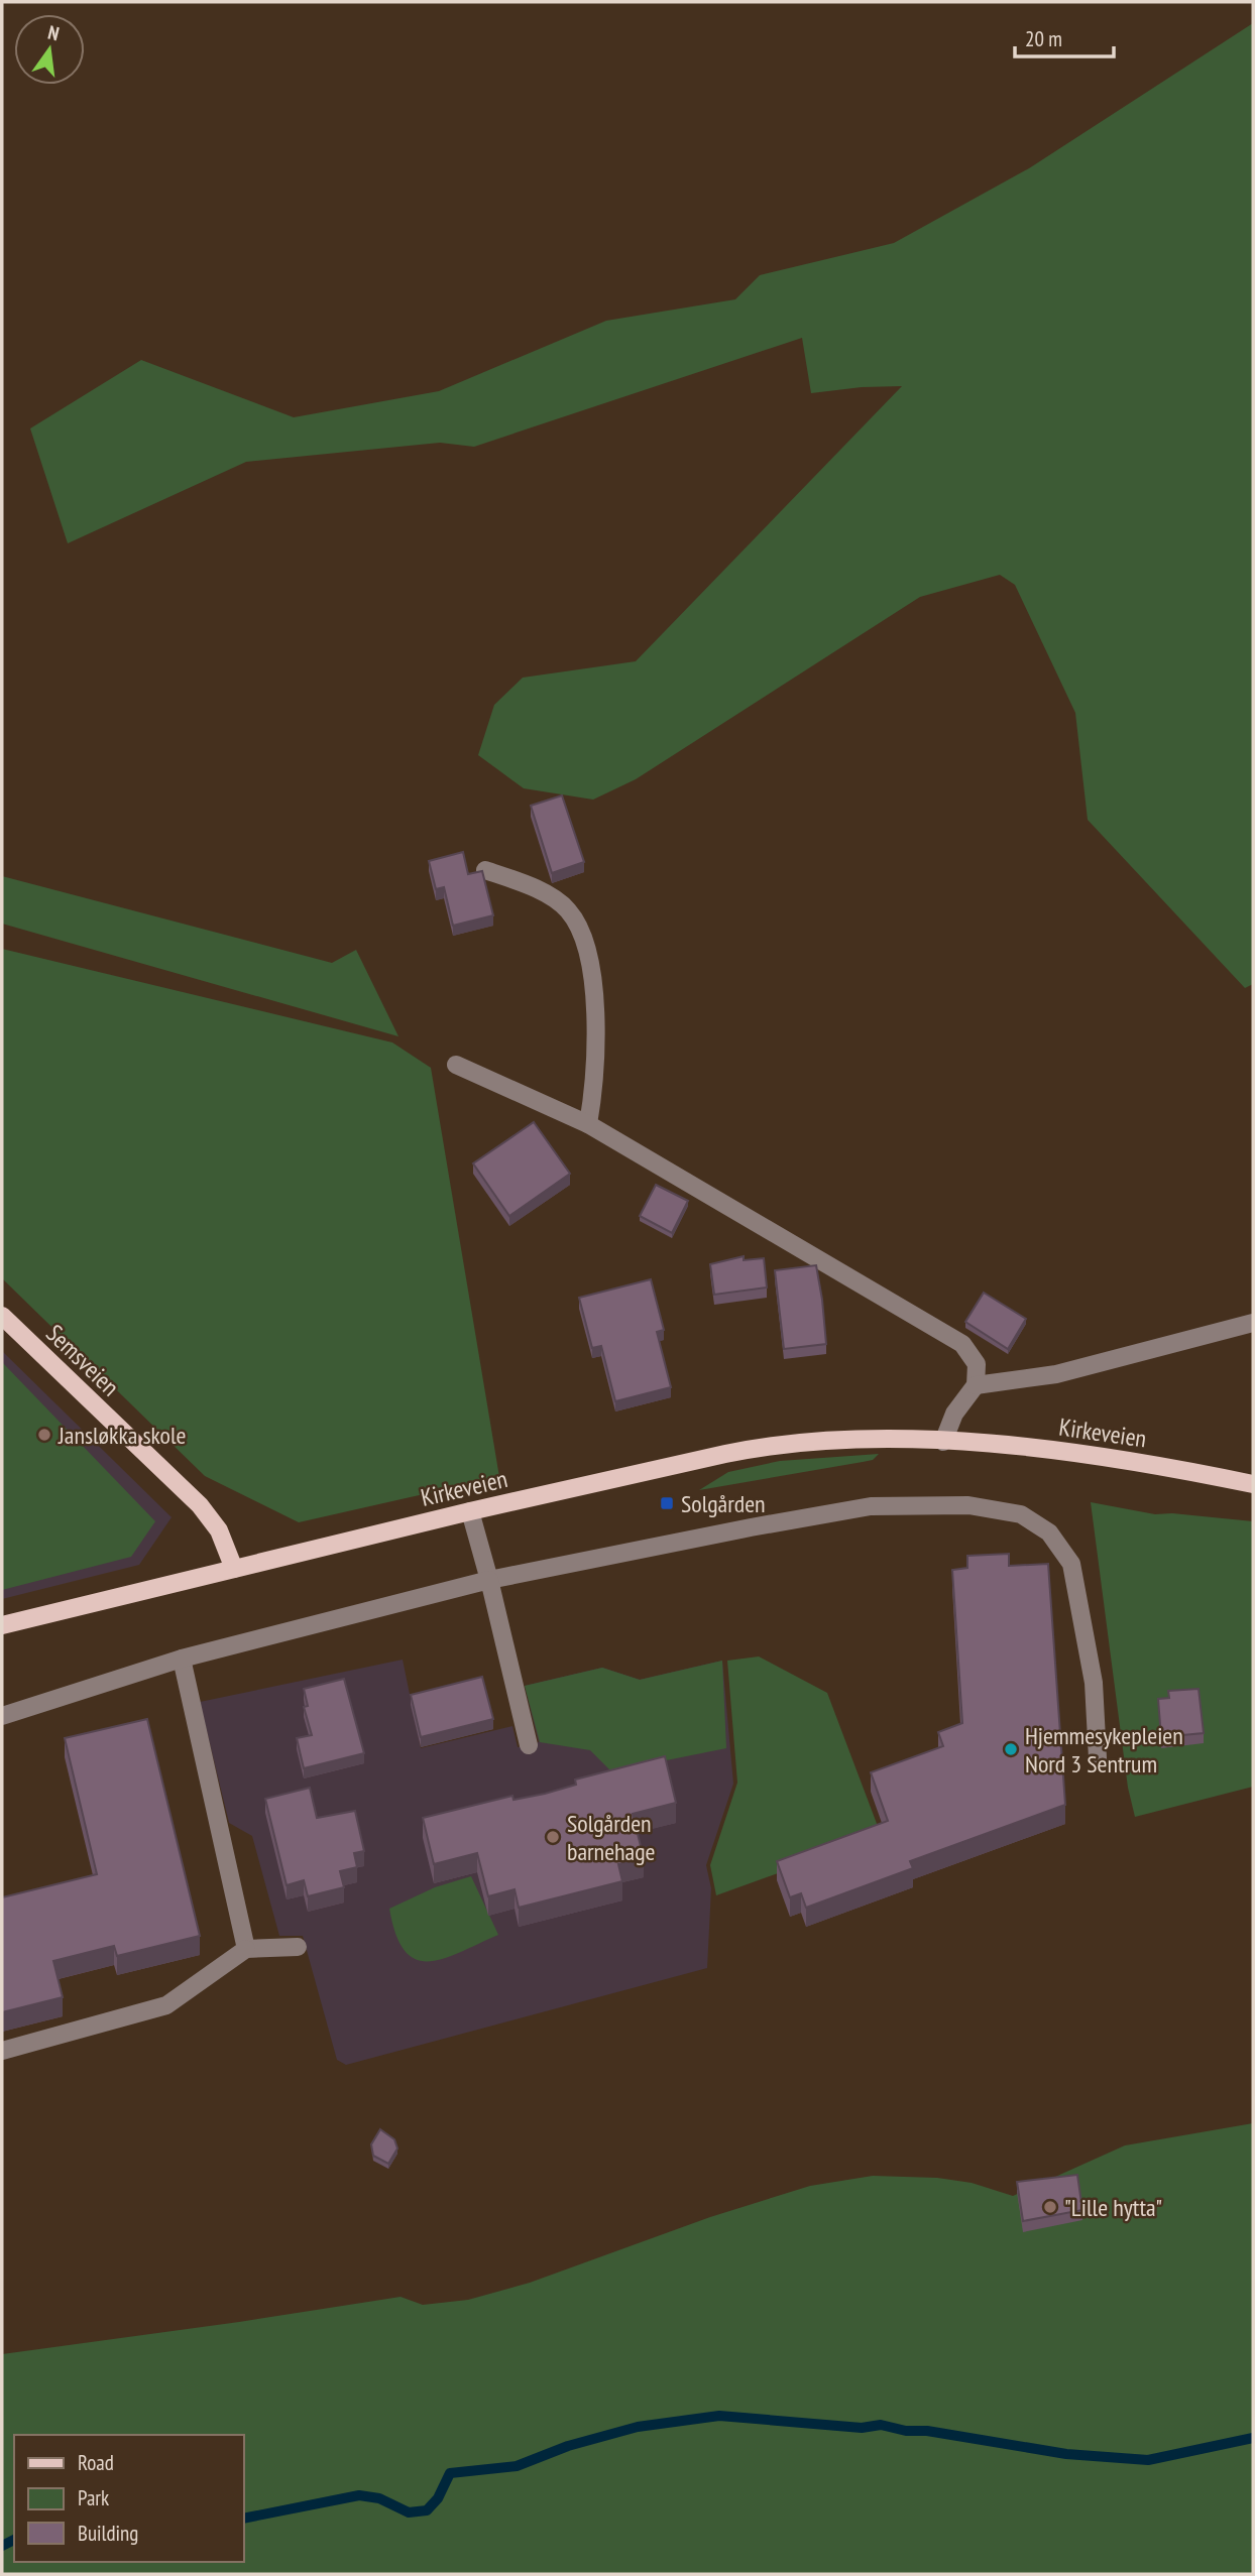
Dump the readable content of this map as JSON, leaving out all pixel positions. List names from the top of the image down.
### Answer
{
  "streets": {
    "main road": ["Semsveien", "Kirkeveien"]
  },
  "crossings": [
    ["Semsveien", "Kirkeveien"]
  ],
  "places": {
    "other": [
      "Jansløkka skole",
      "Hjemmesykepleien Nord 3 Sentrum",
      "Solgården barnehage",
      "\"Lille hytta\""
    ],
    "transit": ["Solgården"]
  },
  "legend": ["Road", "Park", "Building"],
  "scale_bar": "20 m",
  "north": "top"
}
